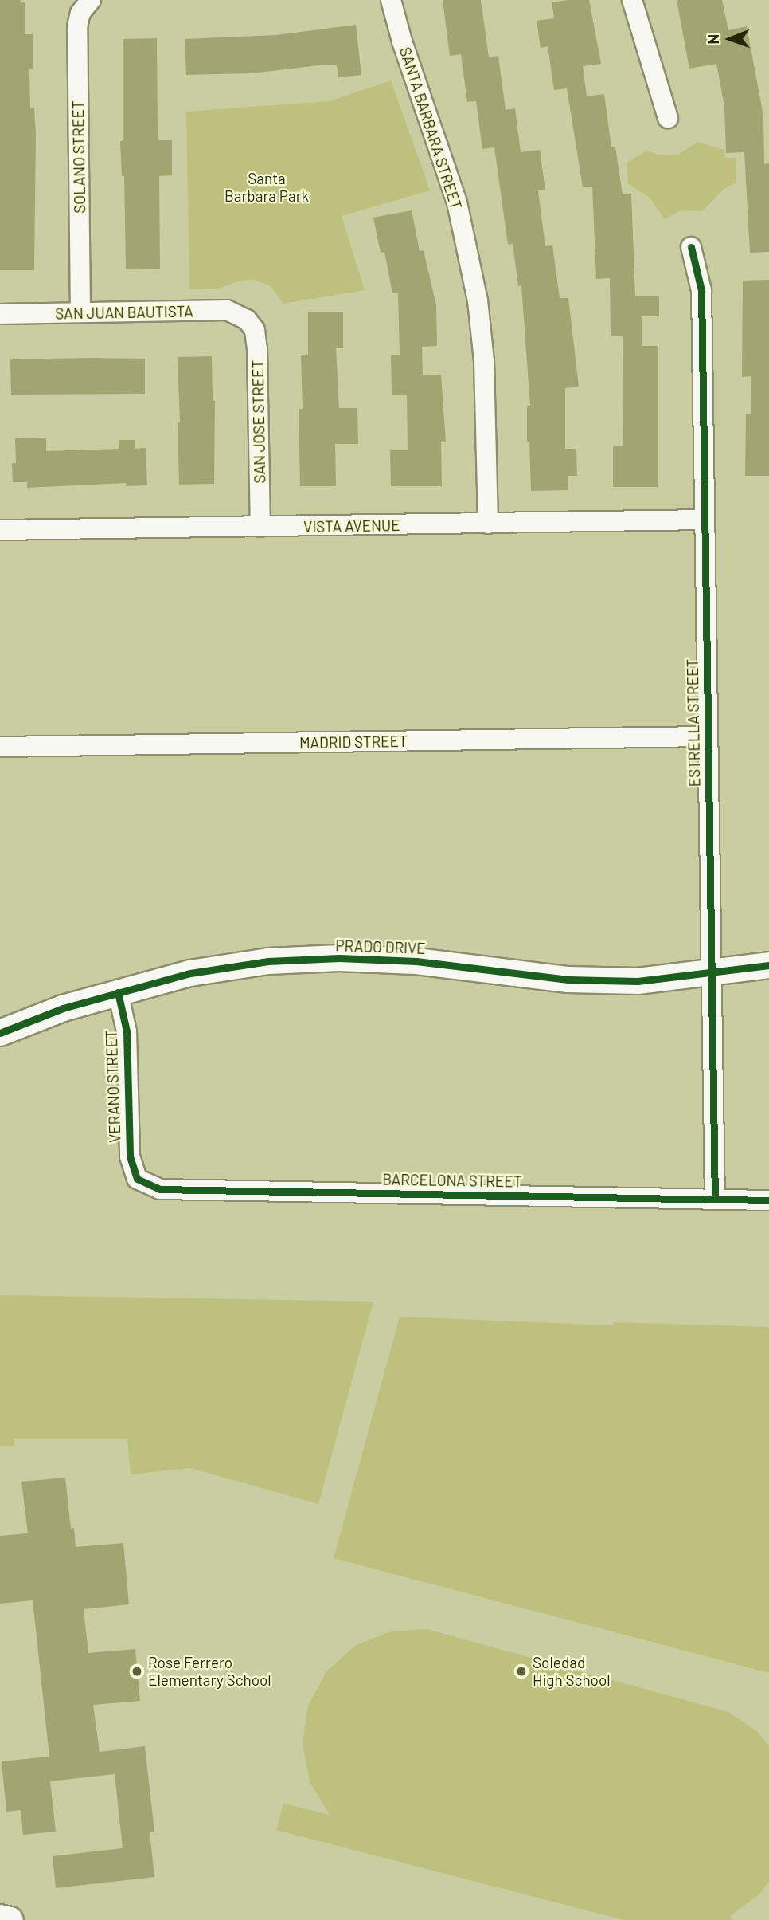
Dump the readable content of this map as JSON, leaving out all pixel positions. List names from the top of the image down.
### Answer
{
  "streets": {
    "street": [
      "SANTA BARBARA STREET",
      "SOLANO STREET",
      "SAN JUAN BAUTISTA",
      "SAN JOSE STREET",
      "VISTA AVENUE",
      "ESTRELLA STREET",
      "MADRID STREET",
      "PRADO DRIVE",
      "VERANO STREET",
      "BARCELONA STREET"
    ]
  },
  "crossings": [
    ["SANTA BARBARA STREET", "VISTA AVENUE"],
    ["SOLANO STREET", "SAN JUAN BAUTISTA"],
    ["SAN JUAN BAUTISTA", "SAN JOSE STREET"],
    ["SAN JOSE STREET", "VISTA AVENUE"],
    ["VISTA AVENUE", "ESTRELLA STREET"],
    ["ESTRELLA STREET", "MADRID STREET"],
    ["ESTRELLA STREET", "PRADO DRIVE"],
    ["ESTRELLA STREET", "BARCELONA STREET"],
    ["PRADO DRIVE", "VERANO STREET"],
    ["VERANO STREET", "BARCELONA STREET"]
  ],
  "parks": ["Santa Barbara Park"],
  "places": ["Rose Ferrero Elementary School", "Soledad High School"],
  "north": "left"
}
